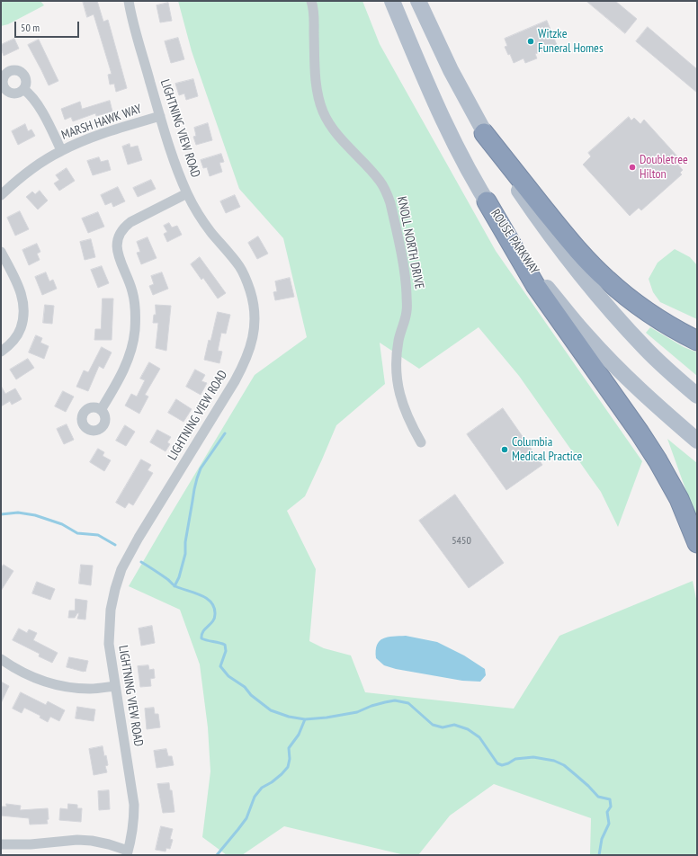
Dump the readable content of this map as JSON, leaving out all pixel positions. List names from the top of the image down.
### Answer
{
  "streets": {
    "main road": ["ROUSE PARKWAY"],
    "street": ["MARSH HAWK WAY", "LIGHTNING VIEW ROAD", "KNOLL NORTH DRIVE"]
  },
  "crossings": [
    ["MARSH HAWK WAY", "LIGHTNING VIEW ROAD"]
  ],
  "places": ["Witzke Funeral Homes", "Doubletree Hilton", "Columbia Medical Practice"],
  "house_numbers": ["5450"],
  "scale_bar": "50 m"
}
